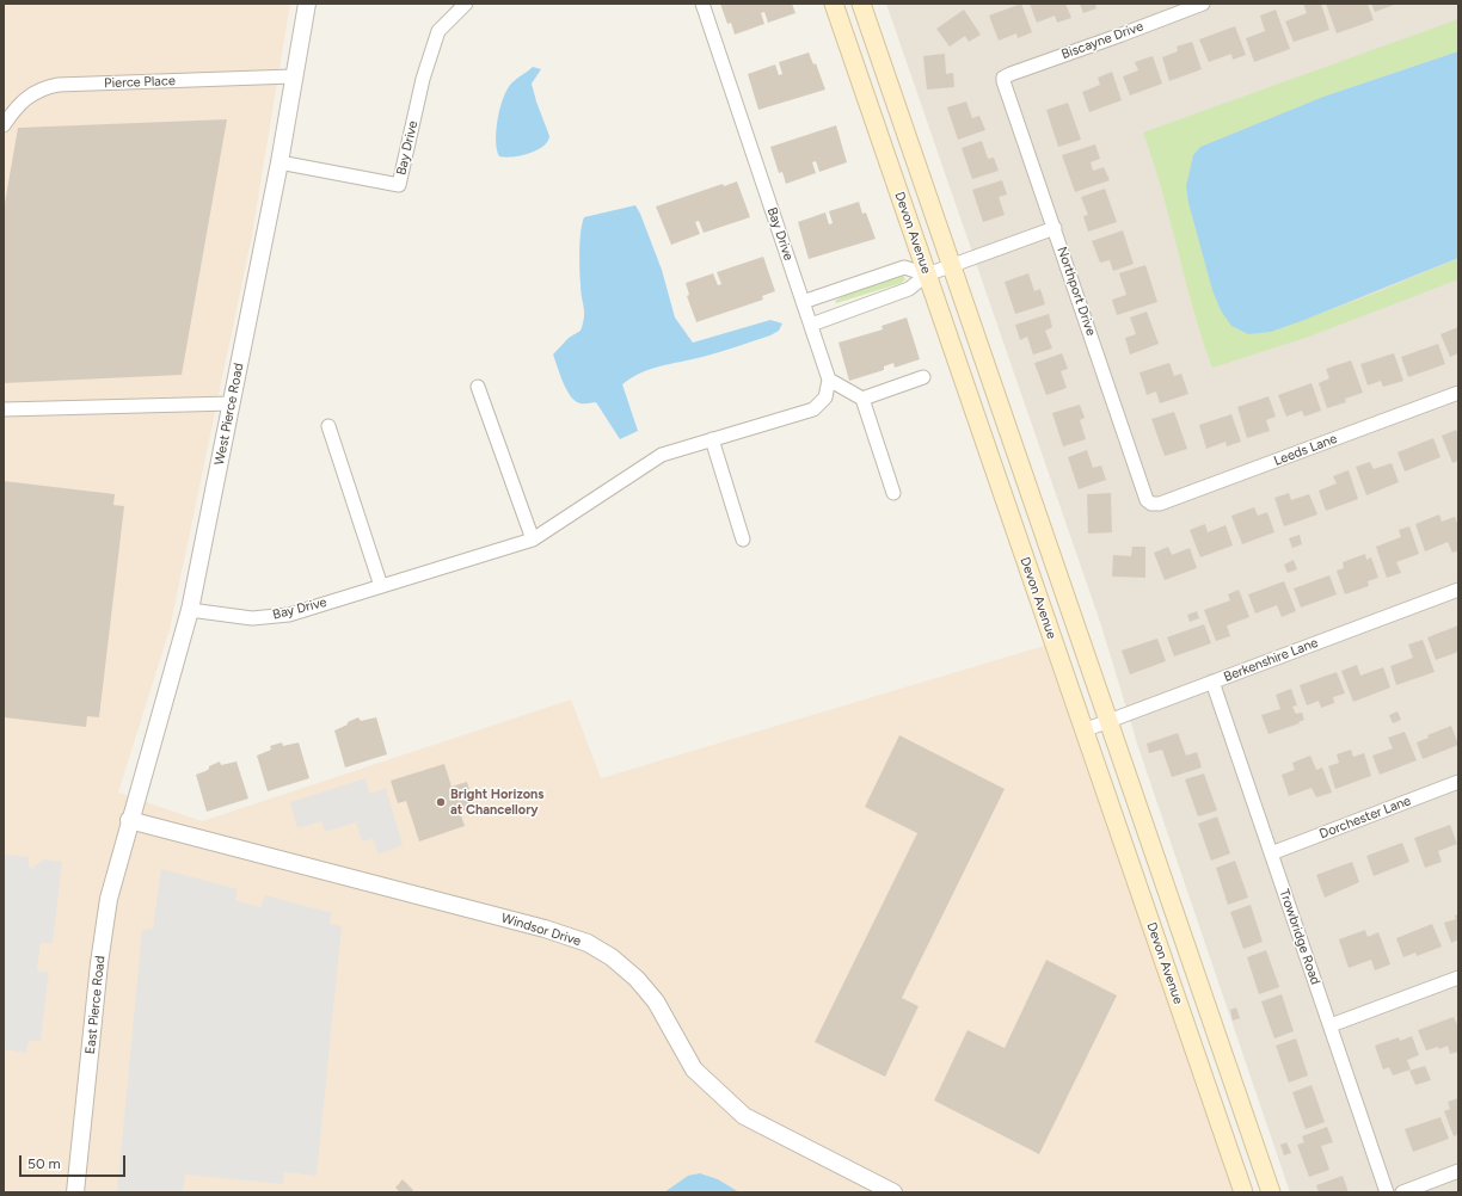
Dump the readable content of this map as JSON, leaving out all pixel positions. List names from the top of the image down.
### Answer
{
  "streets": {
    "main road": ["Devon Avenue"],
    "street": [
      "Biscayne Drive",
      "Pierce Place",
      "Bay Drive",
      "Northport Drive",
      "West Pierce Road",
      "Leeds Lane",
      "Berkenshire Lane",
      "Dorchester Lane",
      "Windsor Drive",
      "Trowbridge Road",
      "East Pierce Road"
    ]
  },
  "crossings": [
    ["Biscayne Drive", "Northport Drive"],
    ["Pierce Place", "West Pierce Road"],
    ["Bay Drive", "West Pierce Road"],
    ["Devon Avenue", "Berkenshire Lane"],
    ["Northport Drive", "Leeds Lane"],
    ["West Pierce Road", "Windsor Drive"],
    ["West Pierce Road", "East Pierce Road"],
    ["Berkenshire Lane", "Trowbridge Road"],
    ["Dorchester Lane", "Trowbridge Road"],
    ["Windsor Drive", "East Pierce Road"]
  ],
  "places": ["Bright Horizons at Chancellory"],
  "scale_bar": "50 m"
}
